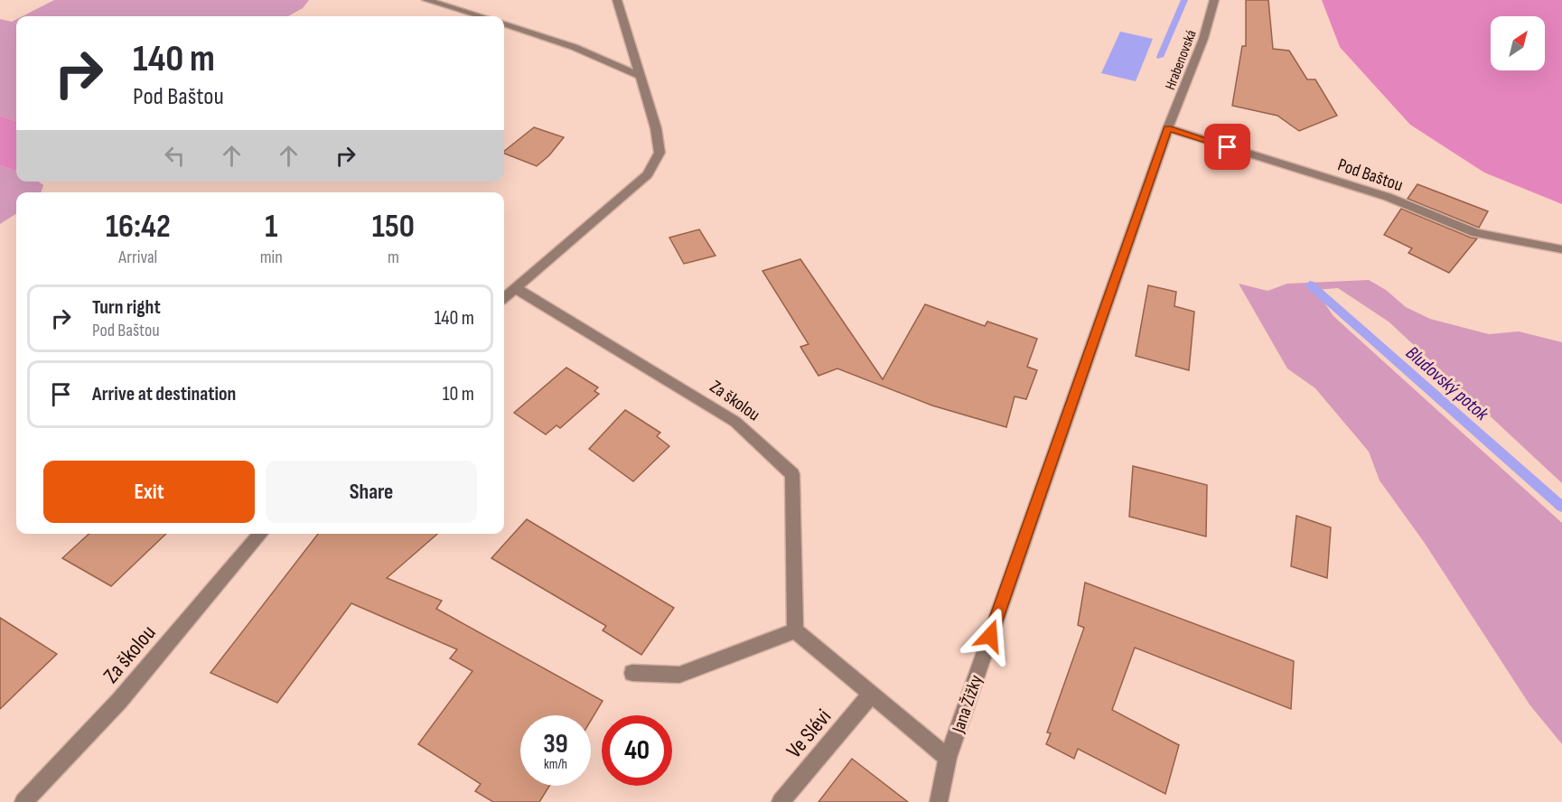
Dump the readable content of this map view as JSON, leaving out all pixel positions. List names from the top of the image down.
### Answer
{
  "streets": {
    "street": [
      "Hrabenovská",
      "Pod Baštou",
      "Za školou",
      "Jana Žižky",
      "Ve Slévi"
    ]
  },
  "crossings": [
    ["Hrabenovská", "Pod Baštou"],
    ["Hrabenovská", "Jana Žižky"],
    ["Pod Baštou", "Jana Žižky"],
    ["Za školou", "Jana Žižky"],
    ["Jana Žižky", "Ve Slévi"]
  ],
  "water": ["Bludovský potok"],
  "north": "top right",
  "page": {
    "turn": ["140 m", "Pod Baštou"],
    "eta": [
      "16:42",
      "Arrival",
      "1",
      "min",
      "150",
      "m"
    ],
    "list": [
      {
        "name": "Turn right",
        "note": "Pod Baštou",
        "value": "140 m"
      },
      {
        "name": "Arrive at destination",
        "value": "10 m"
      }
    ],
    "buttons": ["Exit", "Share"],
    "speed": "39 km/h",
    "limit": "40"
  }
}
